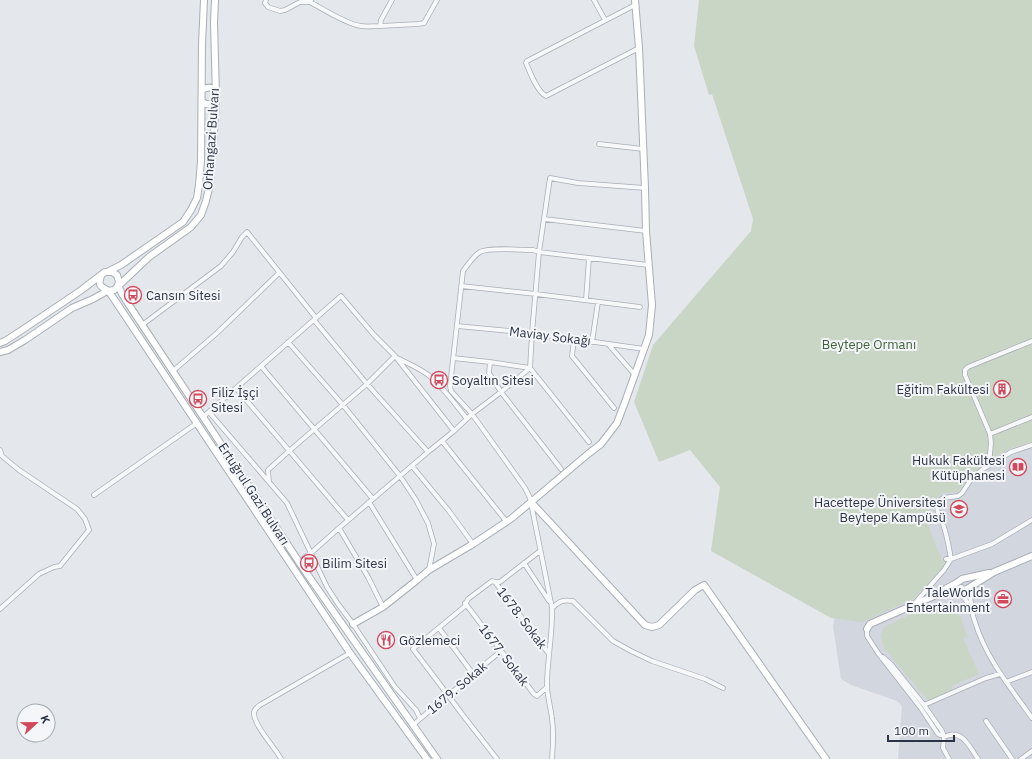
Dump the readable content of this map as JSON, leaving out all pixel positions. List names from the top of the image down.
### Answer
{
  "streets": {
    "main road": ["Orhangazi Bulvarı", "Ertuğrul Gazi Bulvarı"],
    "street": [
      "Maviay Sokağı",
      "1678. Sokak",
      "1677. Sokak",
      "1679. Sokak"
    ]
  },
  "crossings": [
    ["Orhangazi Bulvarı", "Ertuğrul Gazi Bulvarı"],
    ["Ertuğrul Gazi Bulvarı", "1679. Sokak"],
    ["1677. Sokak", "1679. Sokak"]
  ],
  "parks": ["Beytepe Ormanı"],
  "places": {
    "bus stop": [
      "Cansın Sitesi",
      "Soyaltın Sitesi",
      "Filiz İşçi Sitesi",
      "Bilim Sitesi"
    ],
    "building": ["Eğitim Fakültesi"],
    "library": ["Hukuk Fakültesi Kütüphanesi"],
    "school or university": ["Hacettepe Üniversitesi Beytepe Kampüsü"],
    "office": ["TaleWorlds Entertainment"],
    "restaurant": ["Gözlemeci"]
  },
  "scale_bar": "100 m",
  "north": "right"
}
